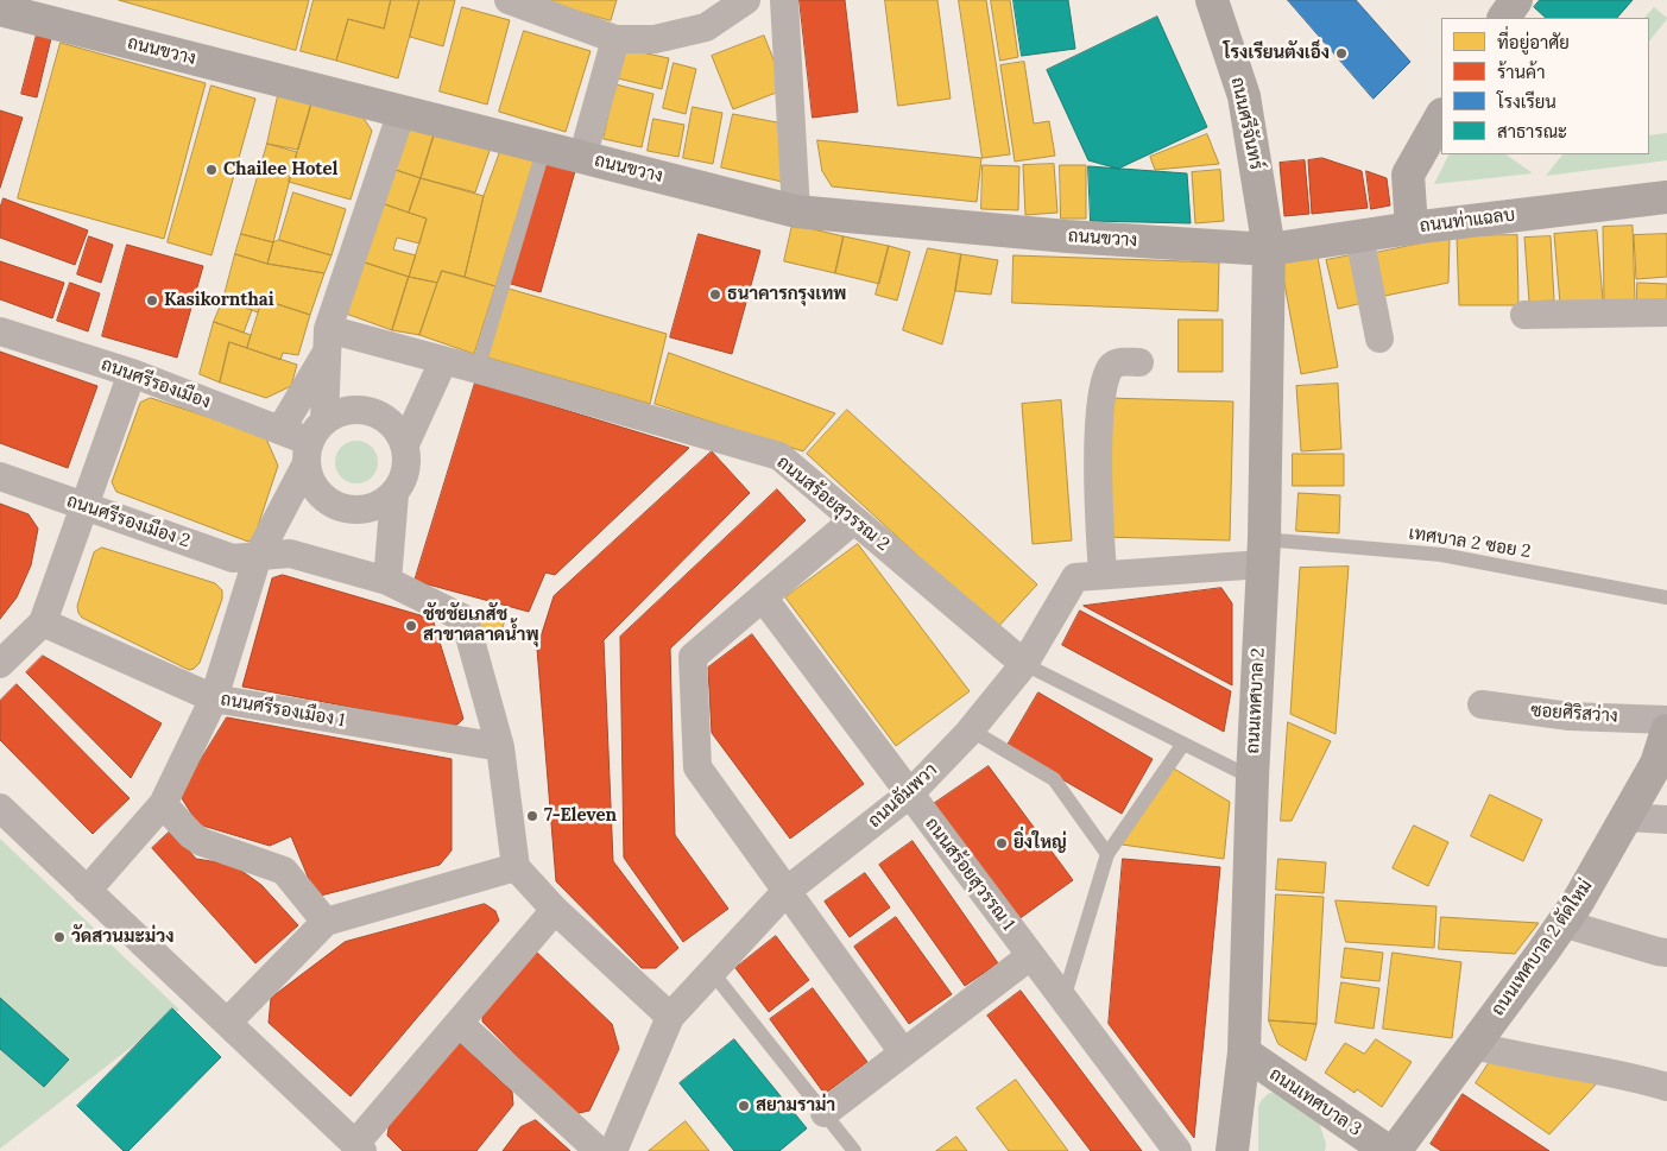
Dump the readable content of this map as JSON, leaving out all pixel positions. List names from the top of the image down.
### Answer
{
  "streets": {
    "street": [
      "ถนนขวาง",
      "ถนนศรีจันทร์",
      "ถนนท่าแฉลบ",
      "ถนนศรีรองเมือง",
      "ถนนสร้อยสุวรรณ 2",
      "ถนนศรีรองเมือง 2",
      "ถนนเทศบาล 2",
      "ถนนศรีรองเมือง 1",
      "ซอยศิริสว่าง",
      "ถนนอัมพวา",
      "ถนนสร้อยสุวรรณ 1",
      "ถนนเทศบาล 2 ตัดใหม่",
      "ถนนเทศบาล 3"
    ],
    "lane": ["เทศบาล 2 ซอย 2"]
  },
  "crossings": [
    ["ถนนขวาง", "ถนนศรีจันทร์"],
    ["ถนนขวาง", "ถนนท่าแฉลบ"],
    ["ถนนขวาง", "ถนนเทศบาล 2"],
    ["ถนนศรีจันทร์", "ถนนท่าแฉลบ"],
    ["ถนนศรีจันทร์", "ถนนเทศบาล 2"],
    ["ถนนท่าแฉลบ", "ถนนเทศบาล 2"],
    ["ถนนสร้อยสุวรรณ 2", "ถนนเทศบาล 2"],
    ["ถนนสร้อยสุวรรณ 2", "ถนนอัมพวา"],
    ["ถนนศรีรองเมือง 2", "ถนนศรีรองเมือง 1"],
    ["เทศบาล 2 ซอย 2", "ถนนเทศบาล 2"],
    ["เทศบาล 2 ซอย 2", "ถนนอัมพวา"],
    ["ถนนเทศบาล 2", "ถนนอัมพวา"],
    ["ถนนเทศบาล 2", "ถนนเทศบาล 3"],
    ["ถนนอัมพวา", "ถนนสร้อยสุวรรณ 1"]
  ],
  "places": [
    "โรงเรียนตังเอ็ง",
    "Chailee Hotel",
    "ธนาคารกรุงเทพ",
    "Kasikornthai",
    "ชัชชัยเภสัช สาขาตลาดน้ำพุ",
    "7-Eleven",
    "ยิ่งใหญ่",
    "วัดสวนมะม่วง",
    "สยามราม่า"
  ],
  "legend": [
    "ที่อยู่อาศัย",
    "ร้านค้า",
    "โรงเรียน",
    "สาธารณะ"
  ]
}
